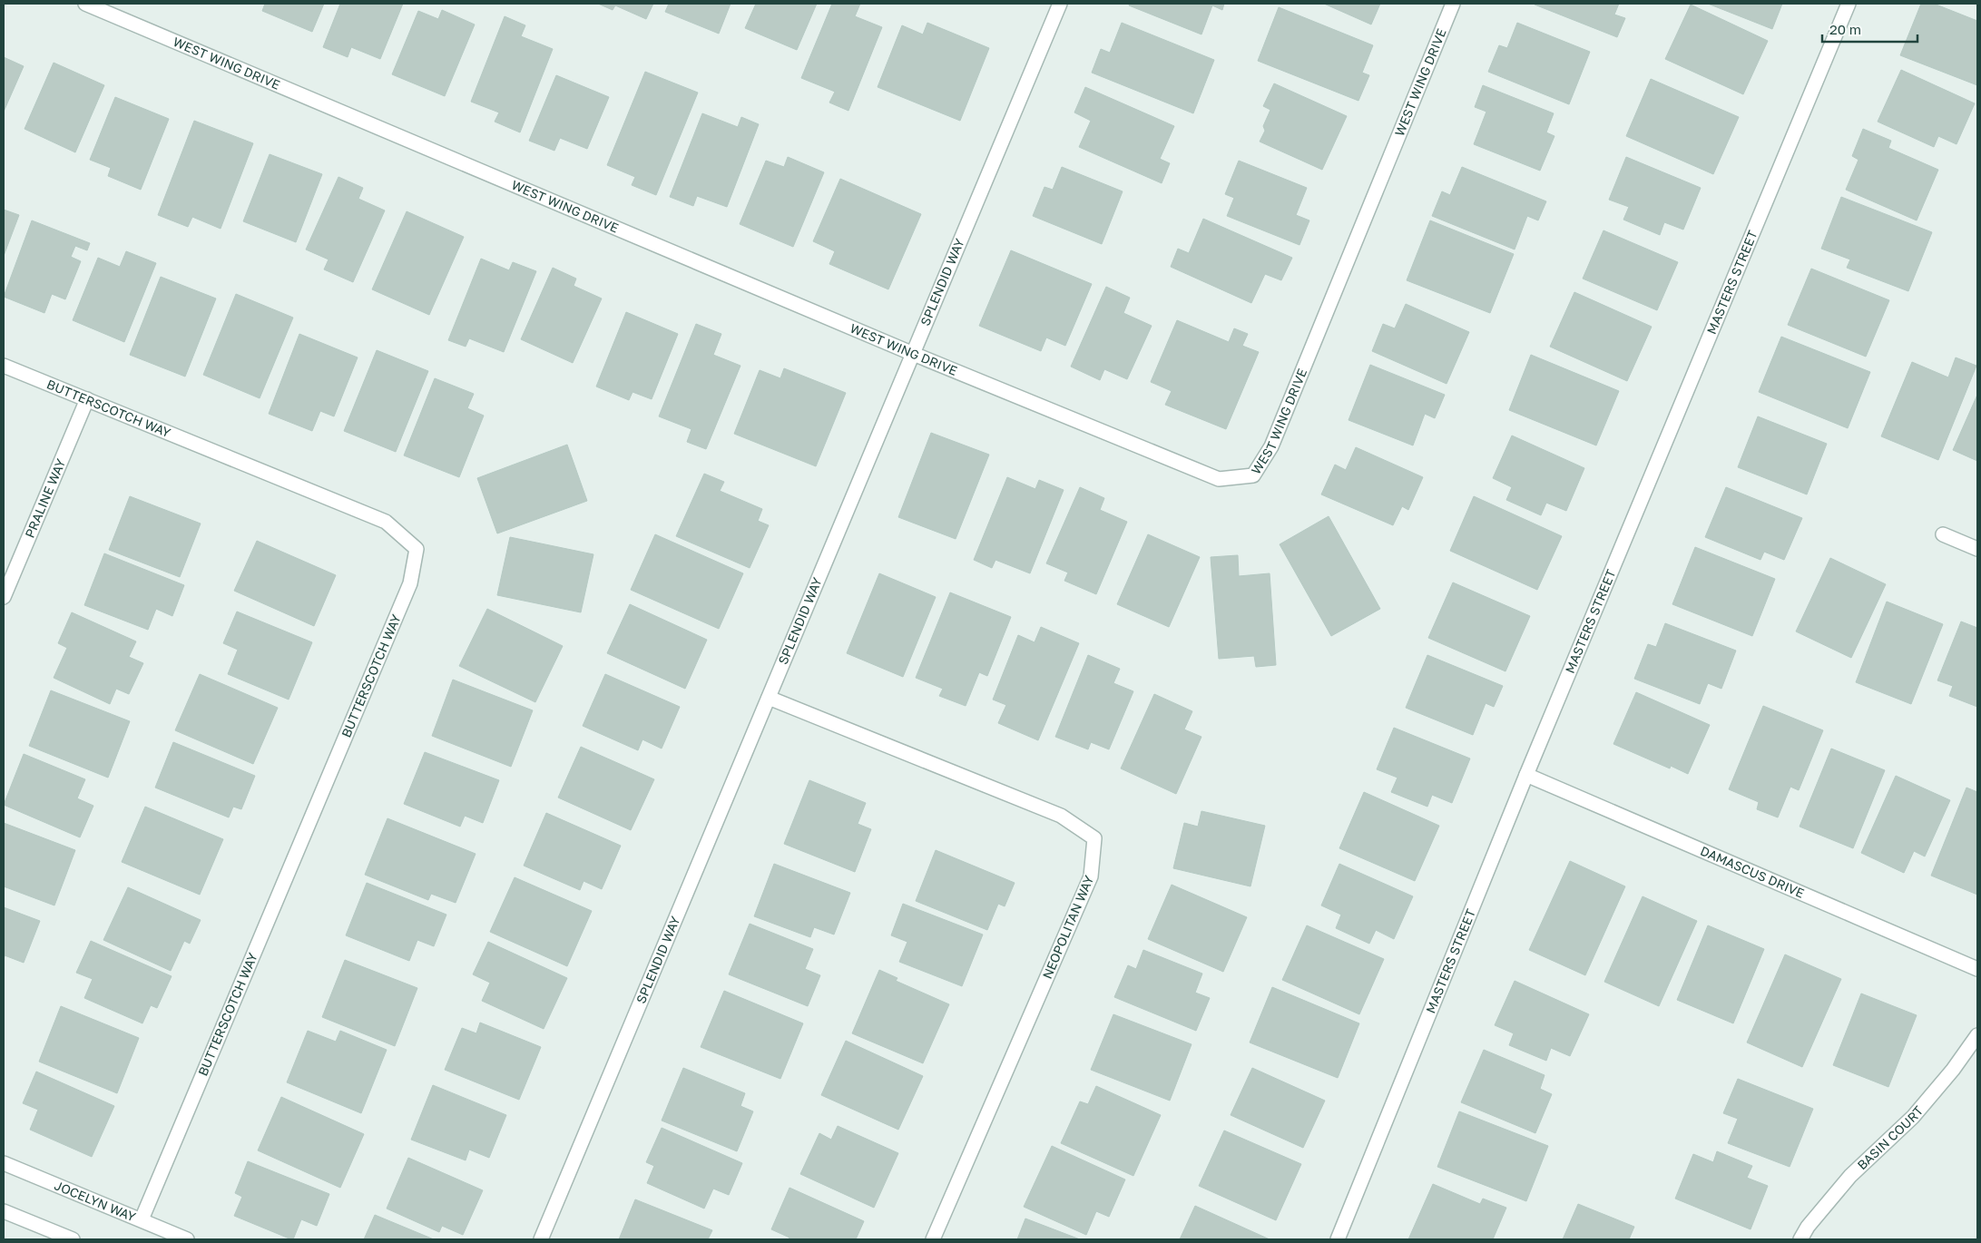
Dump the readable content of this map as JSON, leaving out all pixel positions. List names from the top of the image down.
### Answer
{
  "streets": {
    "street": [
      "WEST WING DRIVE",
      "MASTERS STREET",
      "SPLENDID WAY",
      "BUTTERSCOTCH WAY",
      "PRALINE WAY",
      "DAMASCUS DRIVE",
      "NEOPOLITAN WAY",
      "BASIN COURT",
      "JOCELYN WAY"
    ]
  },
  "crossings": [
    ["WEST WING DRIVE", "SPLENDID WAY"],
    ["MASTERS STREET", "DAMASCUS DRIVE"],
    ["SPLENDID WAY", "NEOPOLITAN WAY"],
    ["BUTTERSCOTCH WAY", "PRALINE WAY"],
    ["BUTTERSCOTCH WAY", "JOCELYN WAY"]
  ],
  "scale_bar": "20 m"
}
